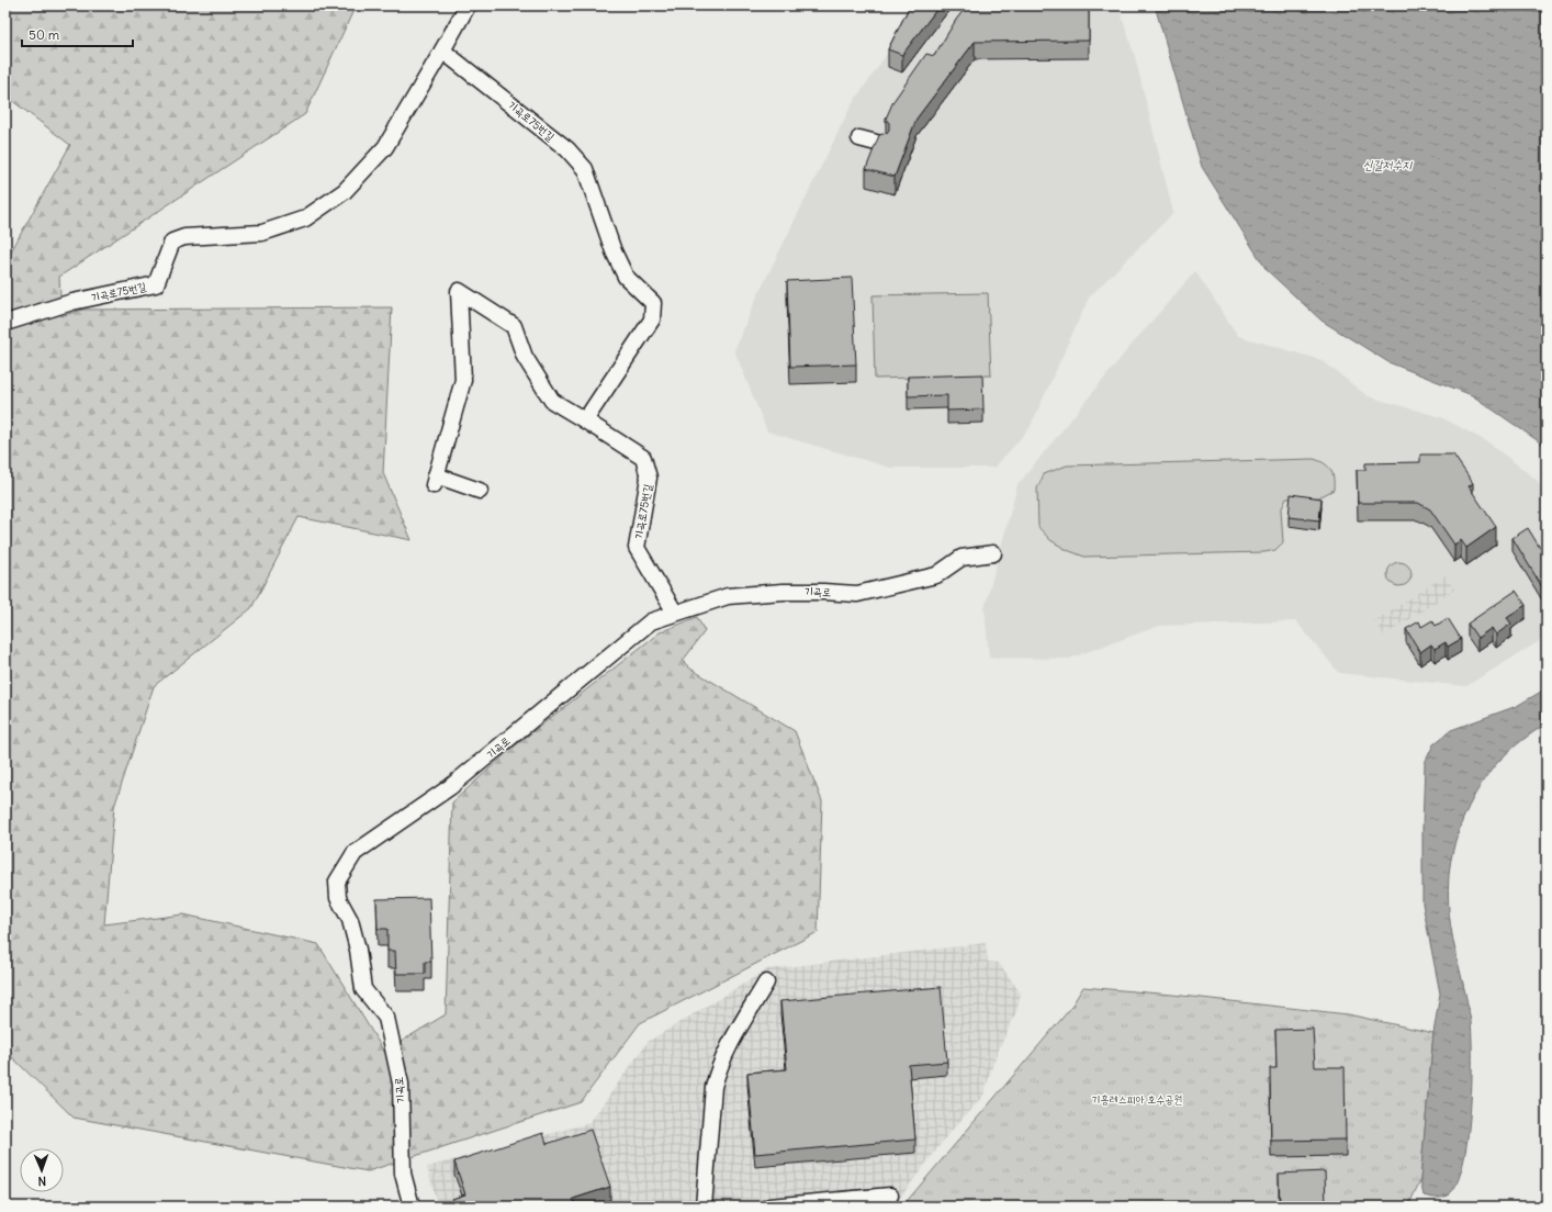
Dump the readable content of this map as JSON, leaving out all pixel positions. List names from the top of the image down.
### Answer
{
  "streets": {
    "street": ["기곡로75번길", "기곡로"]
  },
  "crossings": [
    ["기곡로75번길", "기곡로"]
  ],
  "water": ["신갈저수지"],
  "parks": ["기흥레스피아 호수공원"],
  "scale_bar": "50 m",
  "north": "bottom"
}
